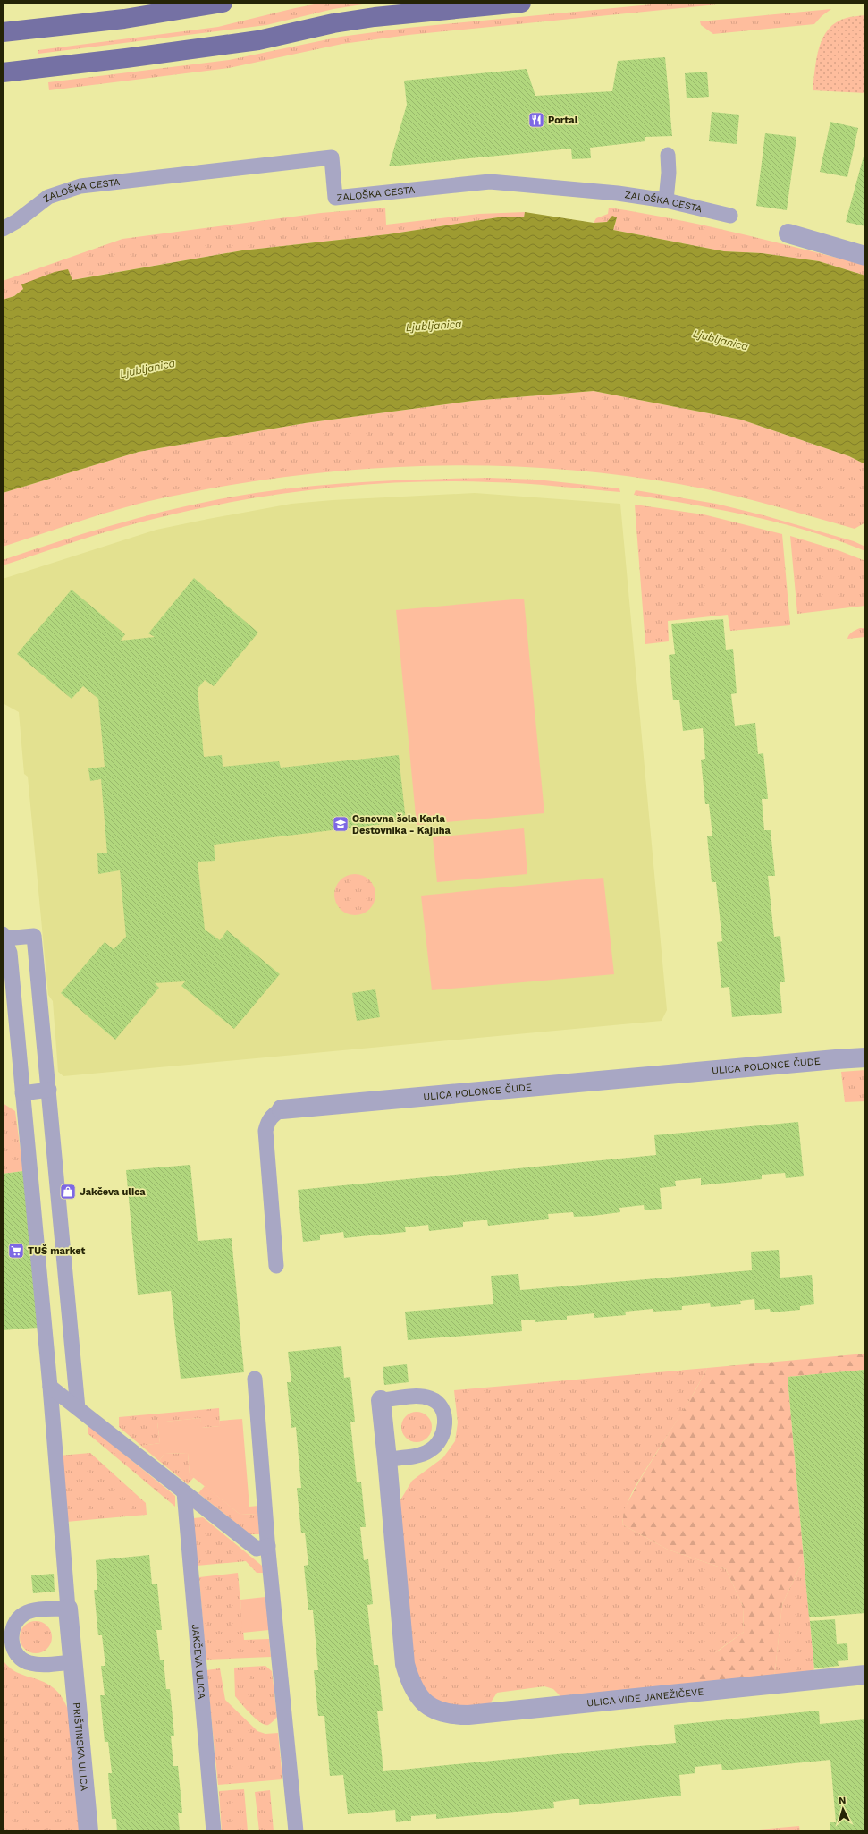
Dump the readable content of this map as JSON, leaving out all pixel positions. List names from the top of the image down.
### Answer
{
  "streets": {
    "street": ["ULICA POLONCE ČUDE", "ULICA VIDE JANEŽIČEVE", "PRIŠTINSKA ULICA"],
    "lane": ["ZALOŠKA CESTA", "JAKČEVA ULICA"]
  },
  "water": ["Ljubljanica"],
  "places": {
    "restaurant": ["Portal"],
    "school or university": ["Osnovna šola Karla Destovnika - Kajuha"],
    "shop": ["Jakčeva ulica"],
    "supermarket": ["TUŠ market"]
  },
  "north": "top"
}
